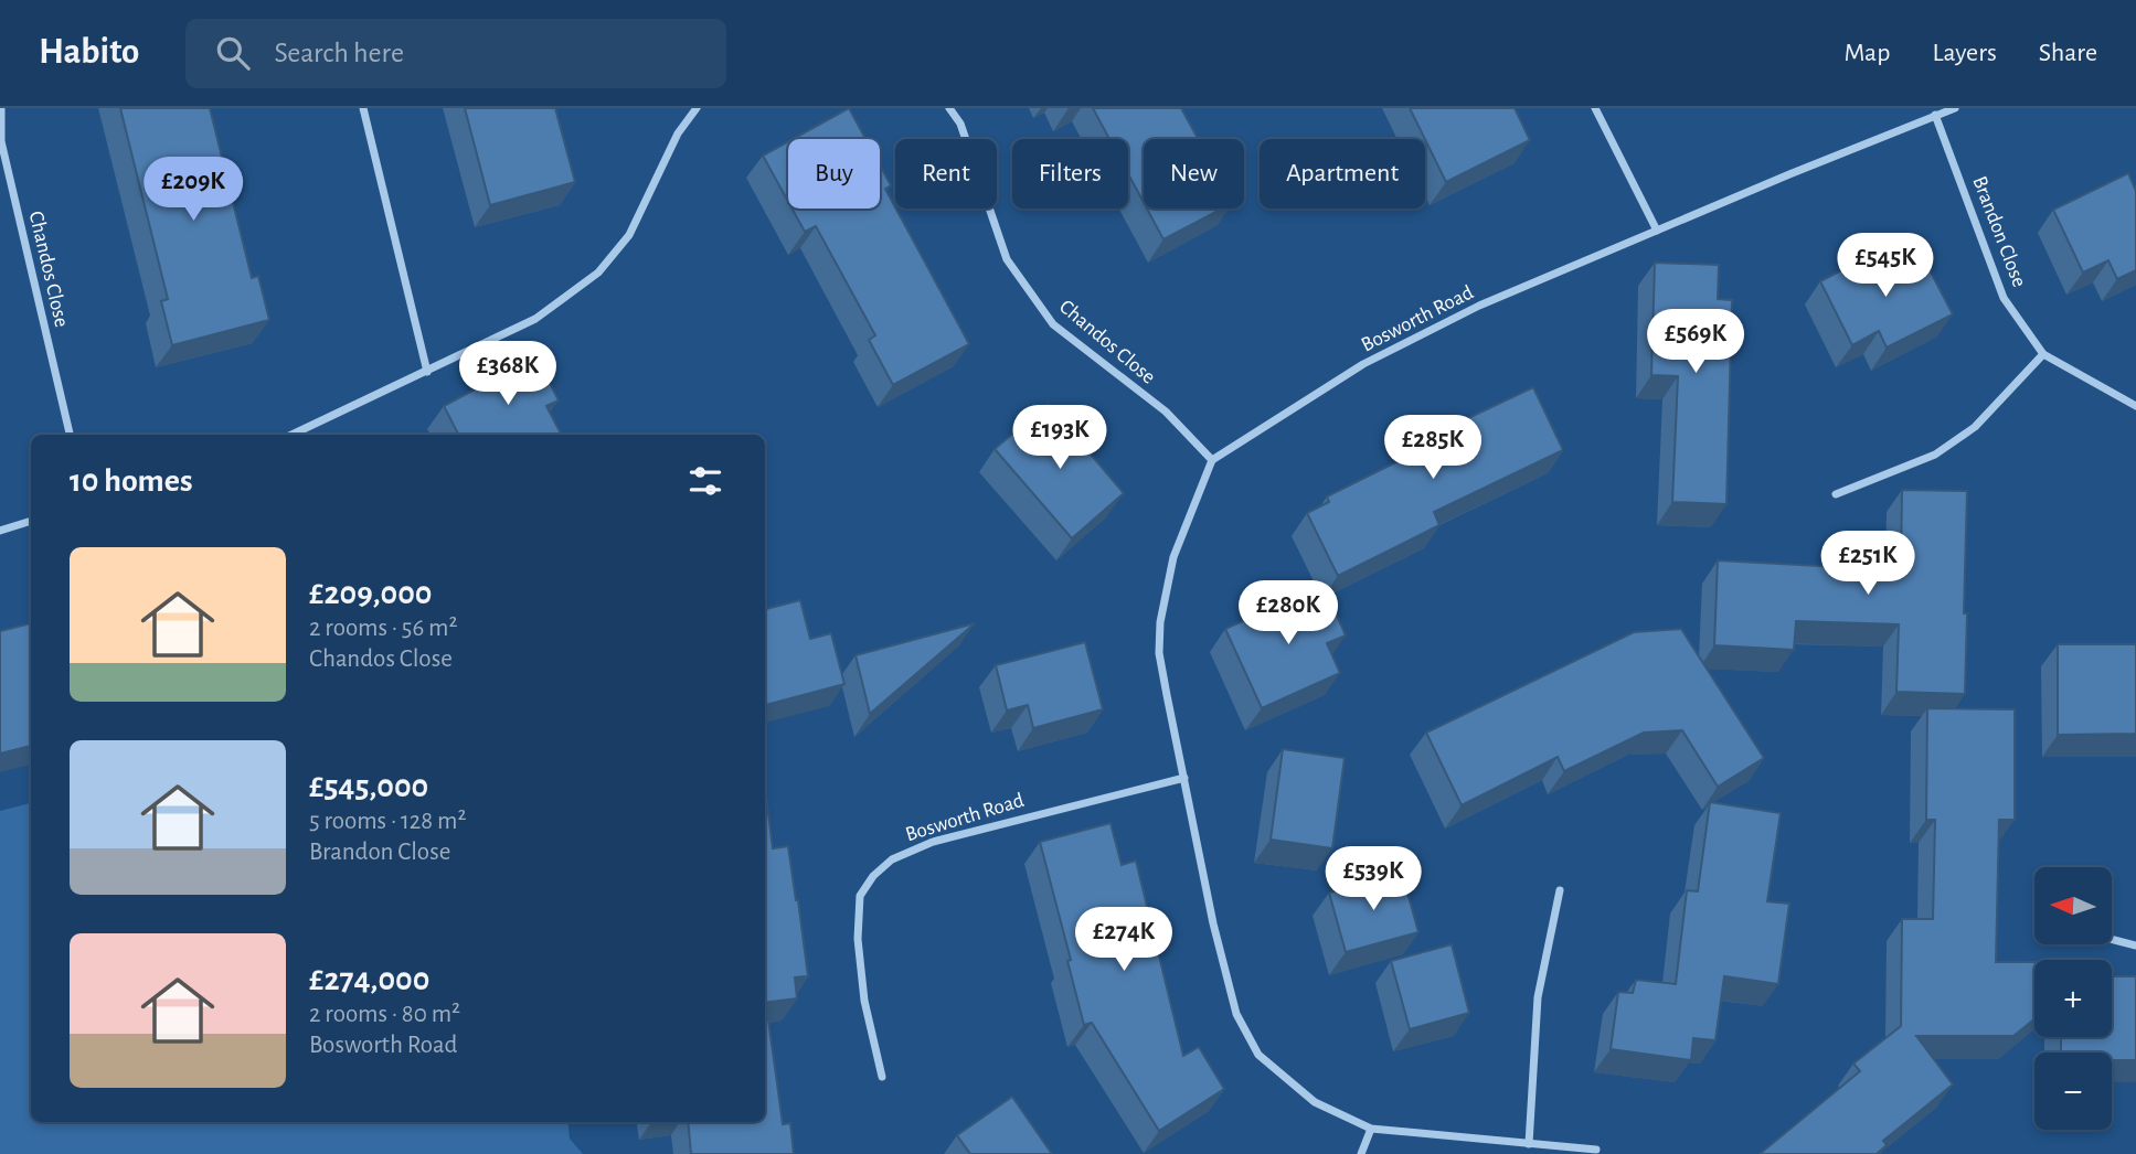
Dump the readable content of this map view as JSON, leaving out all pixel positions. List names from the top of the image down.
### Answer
{
  "streets": {
    "street": ["Brandon Close", "Chandos Close", "Bosworth Road"]
  },
  "crossings": [
    ["Brandon Close", "Bosworth Road"],
    ["Chandos Close", "Bosworth Road"]
  ],
  "north": "left",
  "page": {
    "header": "Habito",
    "search": "Search here",
    "nav": ["Map", "Layers", "Share"],
    "chip": [
      "Buy",
      "Rent",
      "Filters",
      "New",
      "Apartment"
    ],
    "price": [
      "£209K",
      "£545K",
      "£569K",
      "£368K",
      "£193K",
      "£285K",
      "£251K",
      "£280K",
      "£539K",
      "£274K"
    ],
    "heading": "10 homes",
    "list": [
      {
        "name": "£209,000",
        "note": "2 rooms · 56 m² · Chandos Close"
      },
      {
        "name": "£545,000",
        "note": "5 rooms · 128 m² · Brandon Close"
      },
      {
        "name": "£274,000",
        "note": "2 rooms · 80 m² · Bosworth Road"
      }
    ],
    "map_buttons": ["+", "−"]
  }
}
